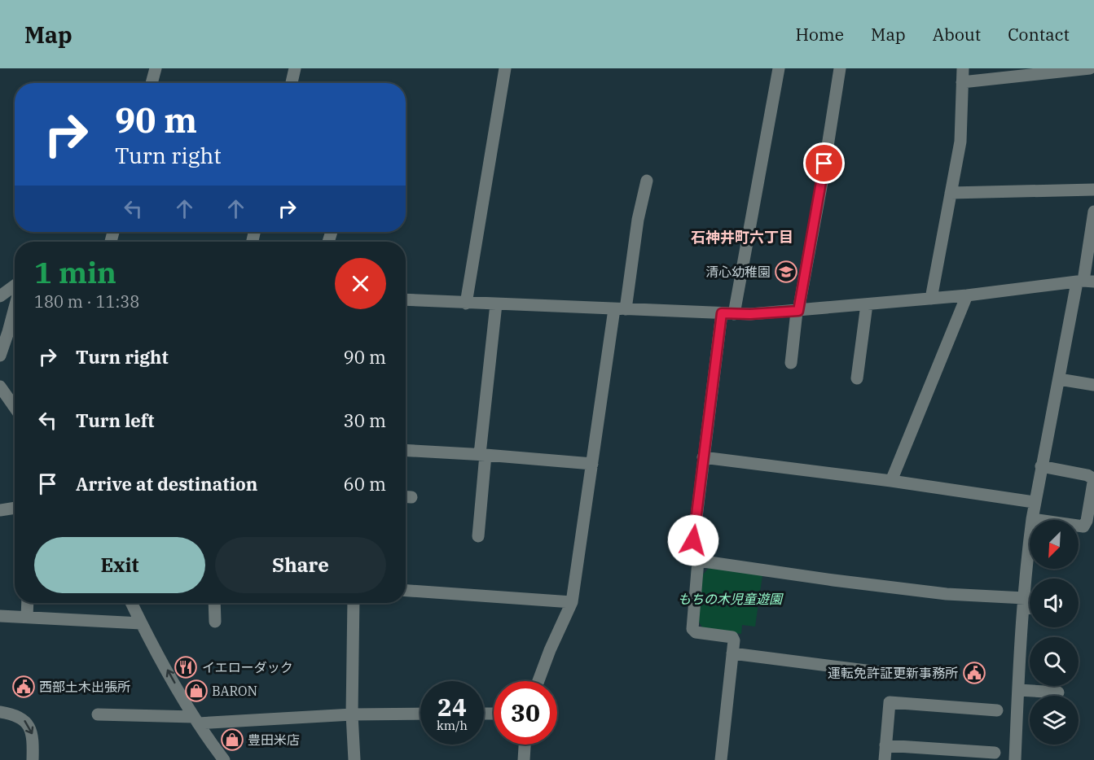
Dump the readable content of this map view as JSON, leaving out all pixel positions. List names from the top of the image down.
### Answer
{
  "districts": ["石神井町六丁目"],
  "parks": ["もちの木児童遊園"],
  "places": {
    "school or university": ["清心幼稚園"],
    "restaurant": ["イエローダック"],
    "public building": ["運転免許証更新事務所", "西部土木出張所"],
    "shop": ["BARON", "豊田米店"]
  },
  "north": "bottom left",
  "page": {
    "header": "Map",
    "nav": [
      "Home",
      "Map",
      "About",
      "Contact"
    ],
    "turn": ["90 m", "Turn right"],
    "heading": ["1 min", "180 m · 11:38"],
    "list": [
      {
        "name": "Turn right",
        "value": "90 m"
      },
      {
        "name": "Turn left",
        "value": "30 m"
      },
      {
        "name": "Arrive at destination",
        "value": "60 m"
      }
    ],
    "buttons": ["Exit", "Share"],
    "speed": "24 km/h",
    "limit": "30"
  }
}
